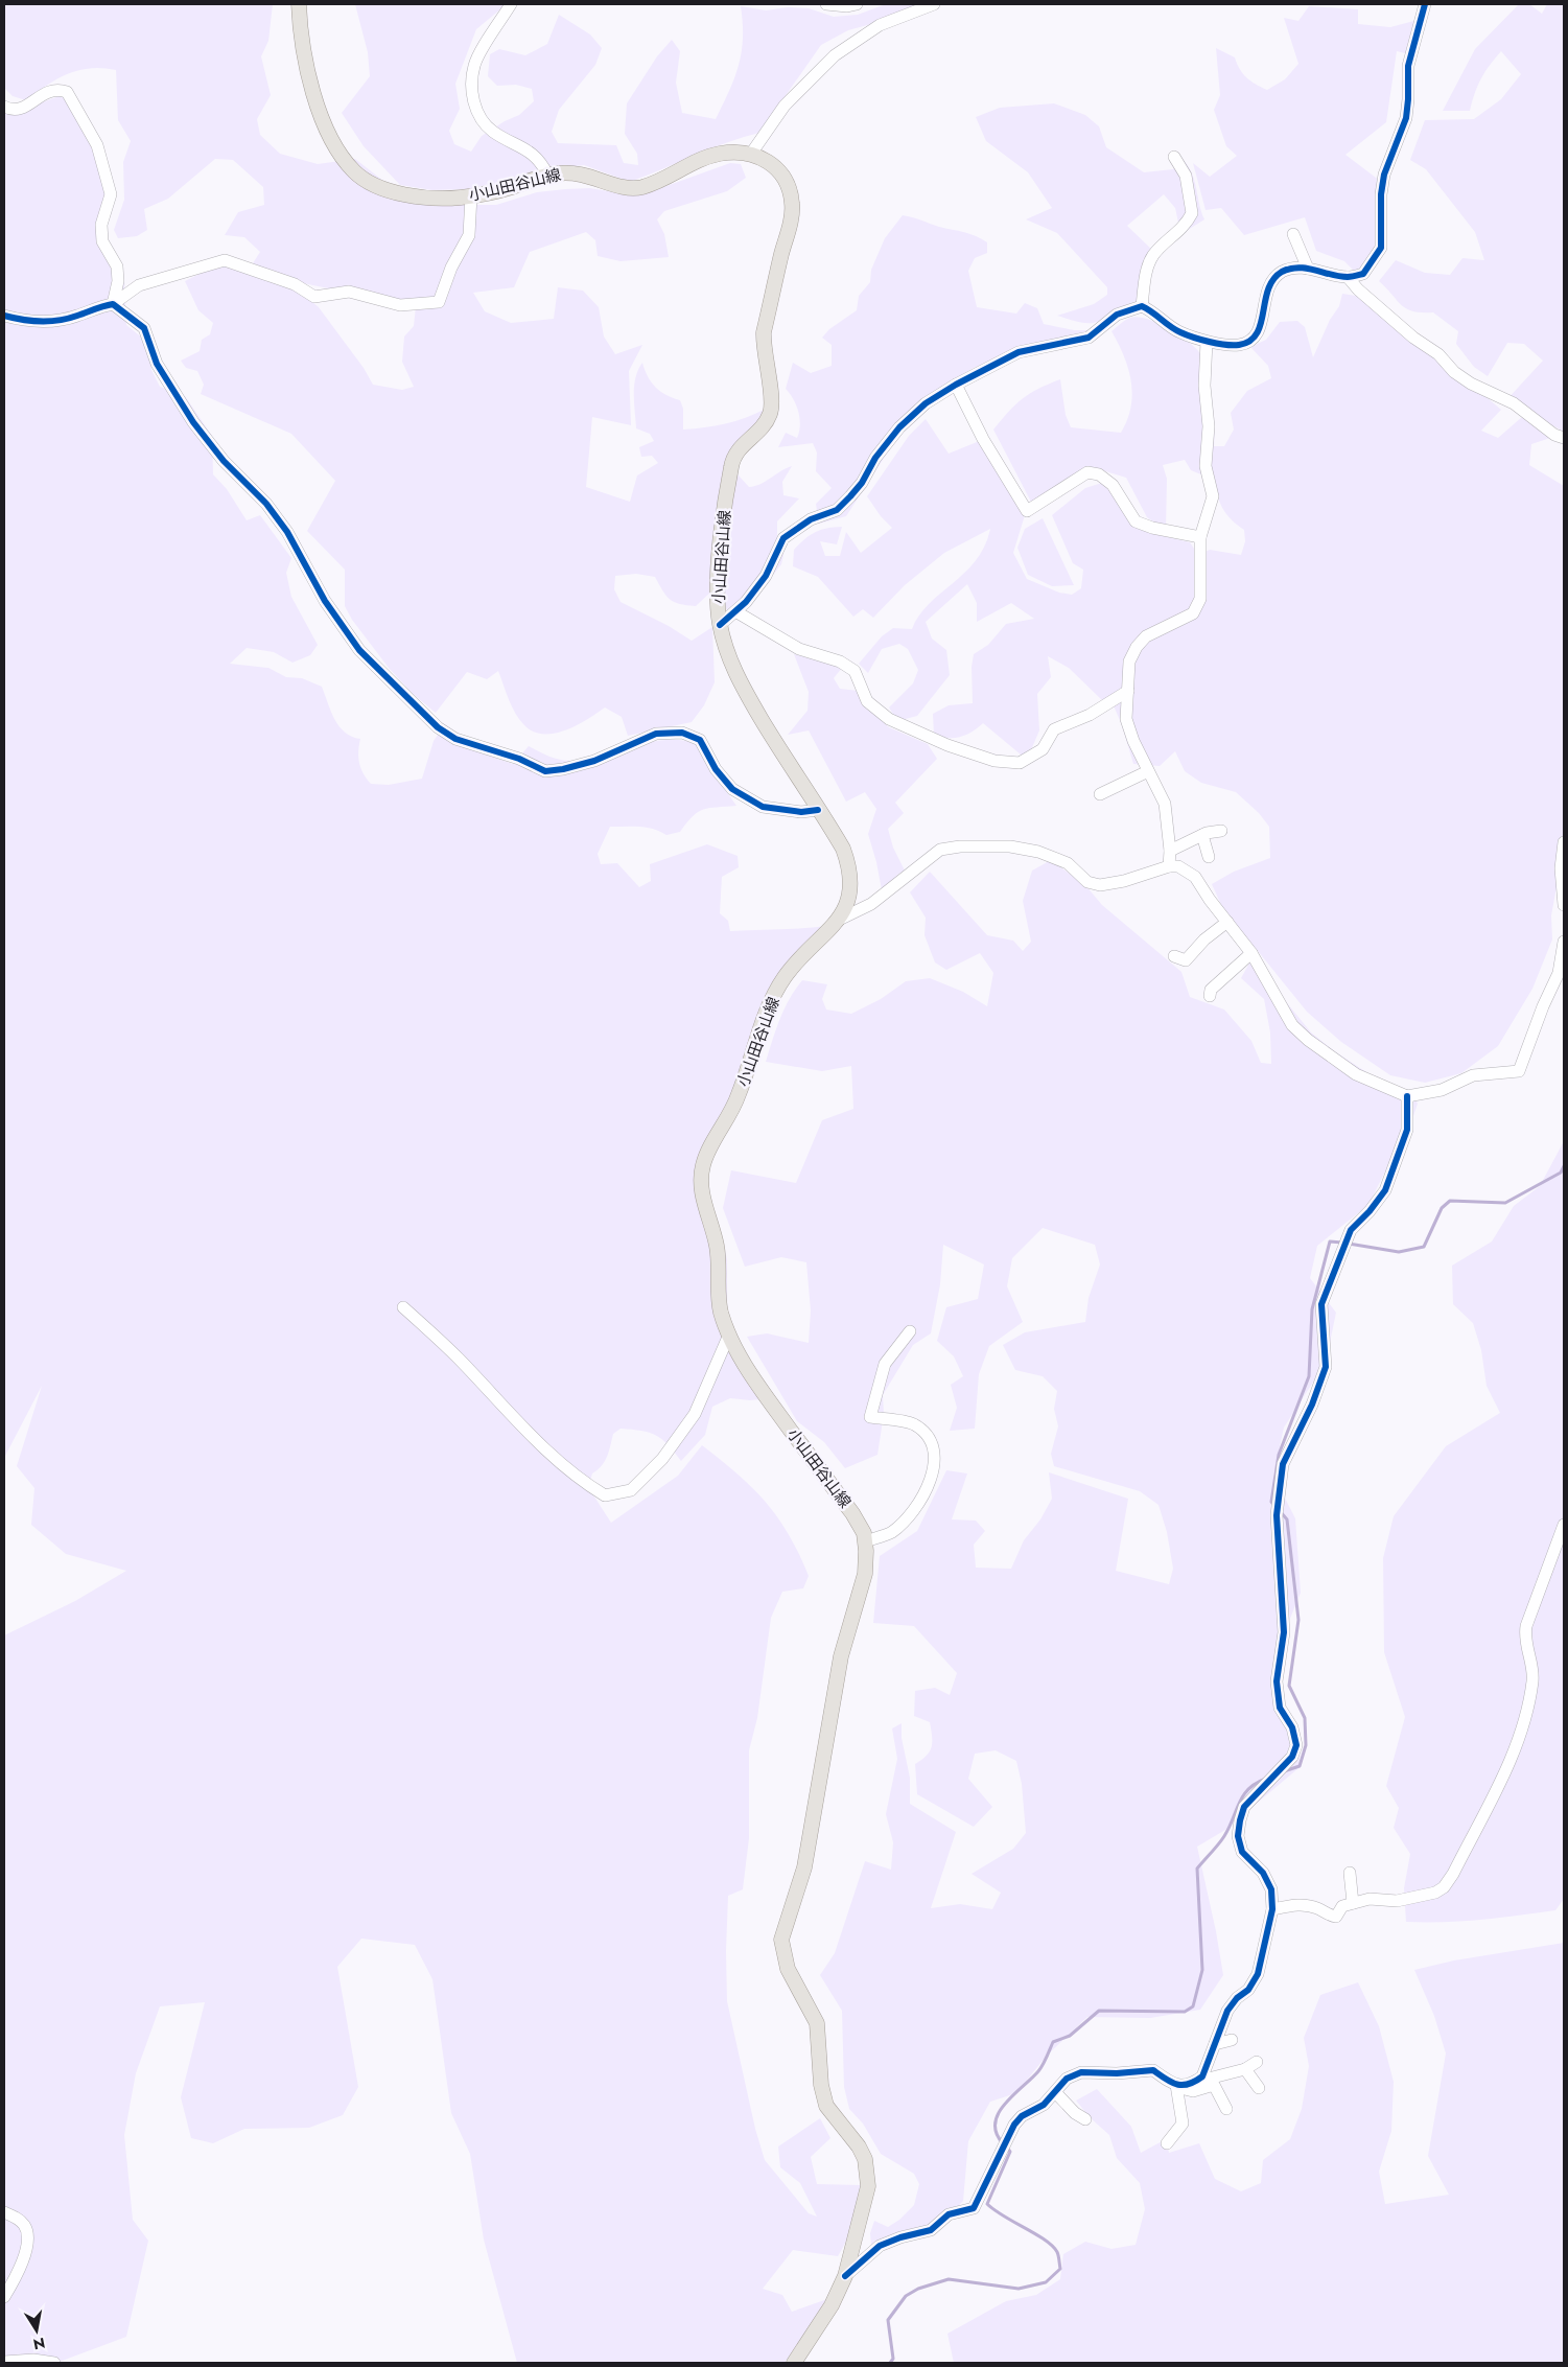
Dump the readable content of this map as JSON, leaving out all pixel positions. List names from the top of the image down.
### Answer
{
  "streets": {
    "main road": ["小山田谷山線"]
  },
  "north": "bottom"
}
